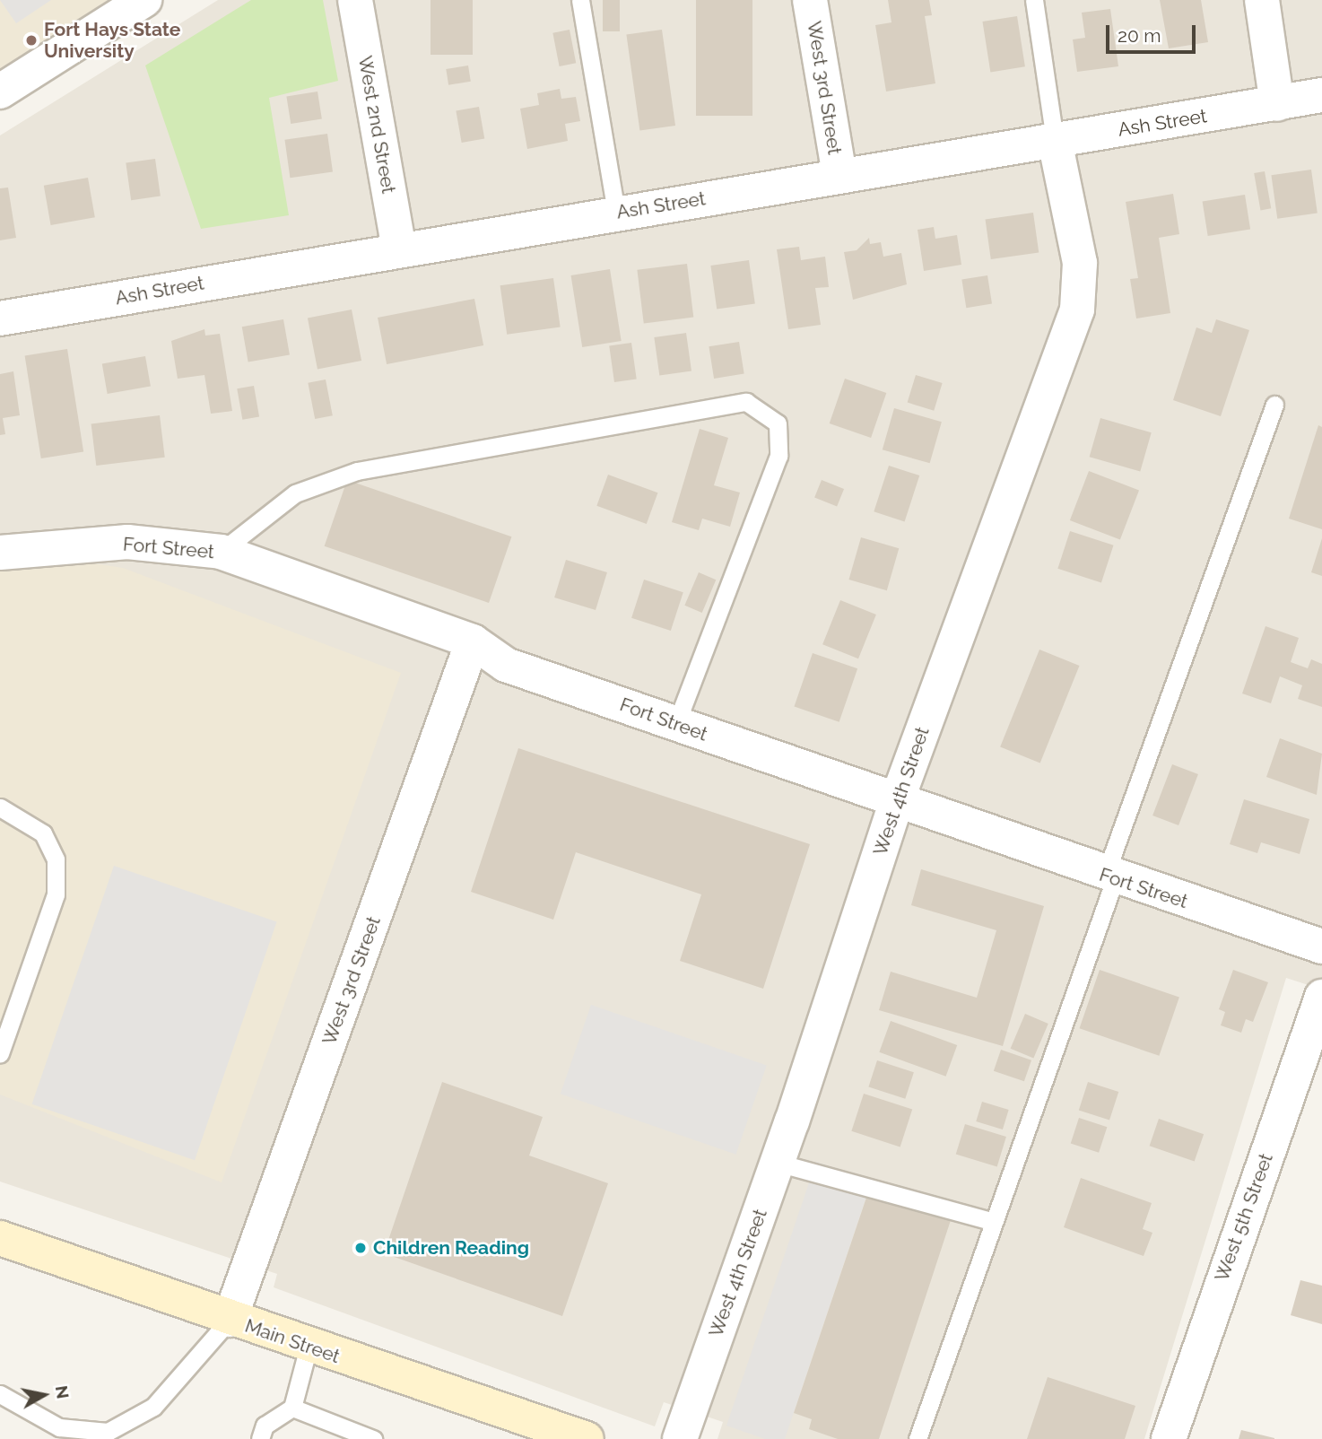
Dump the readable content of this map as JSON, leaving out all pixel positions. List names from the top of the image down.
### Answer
{
  "streets": {
    "street": [
      "West 3rd Street",
      "Ash Street",
      "West 2nd Street",
      "Fort Street",
      "West 4th Street",
      "West 5th Street",
      "Main Street"
    ]
  },
  "crossings": [
    ["West 3rd Street", "Ash Street"],
    ["West 3rd Street", "Fort Street"],
    ["West 3rd Street", "Main Street"],
    ["Ash Street", "West 2nd Street"],
    ["Ash Street", "West 4th Street"],
    ["Fort Street", "West 4th Street"]
  ],
  "places": ["Fort Hays State University", "Children Reading"],
  "scale_bar": "20 m",
  "north": "right"
}
